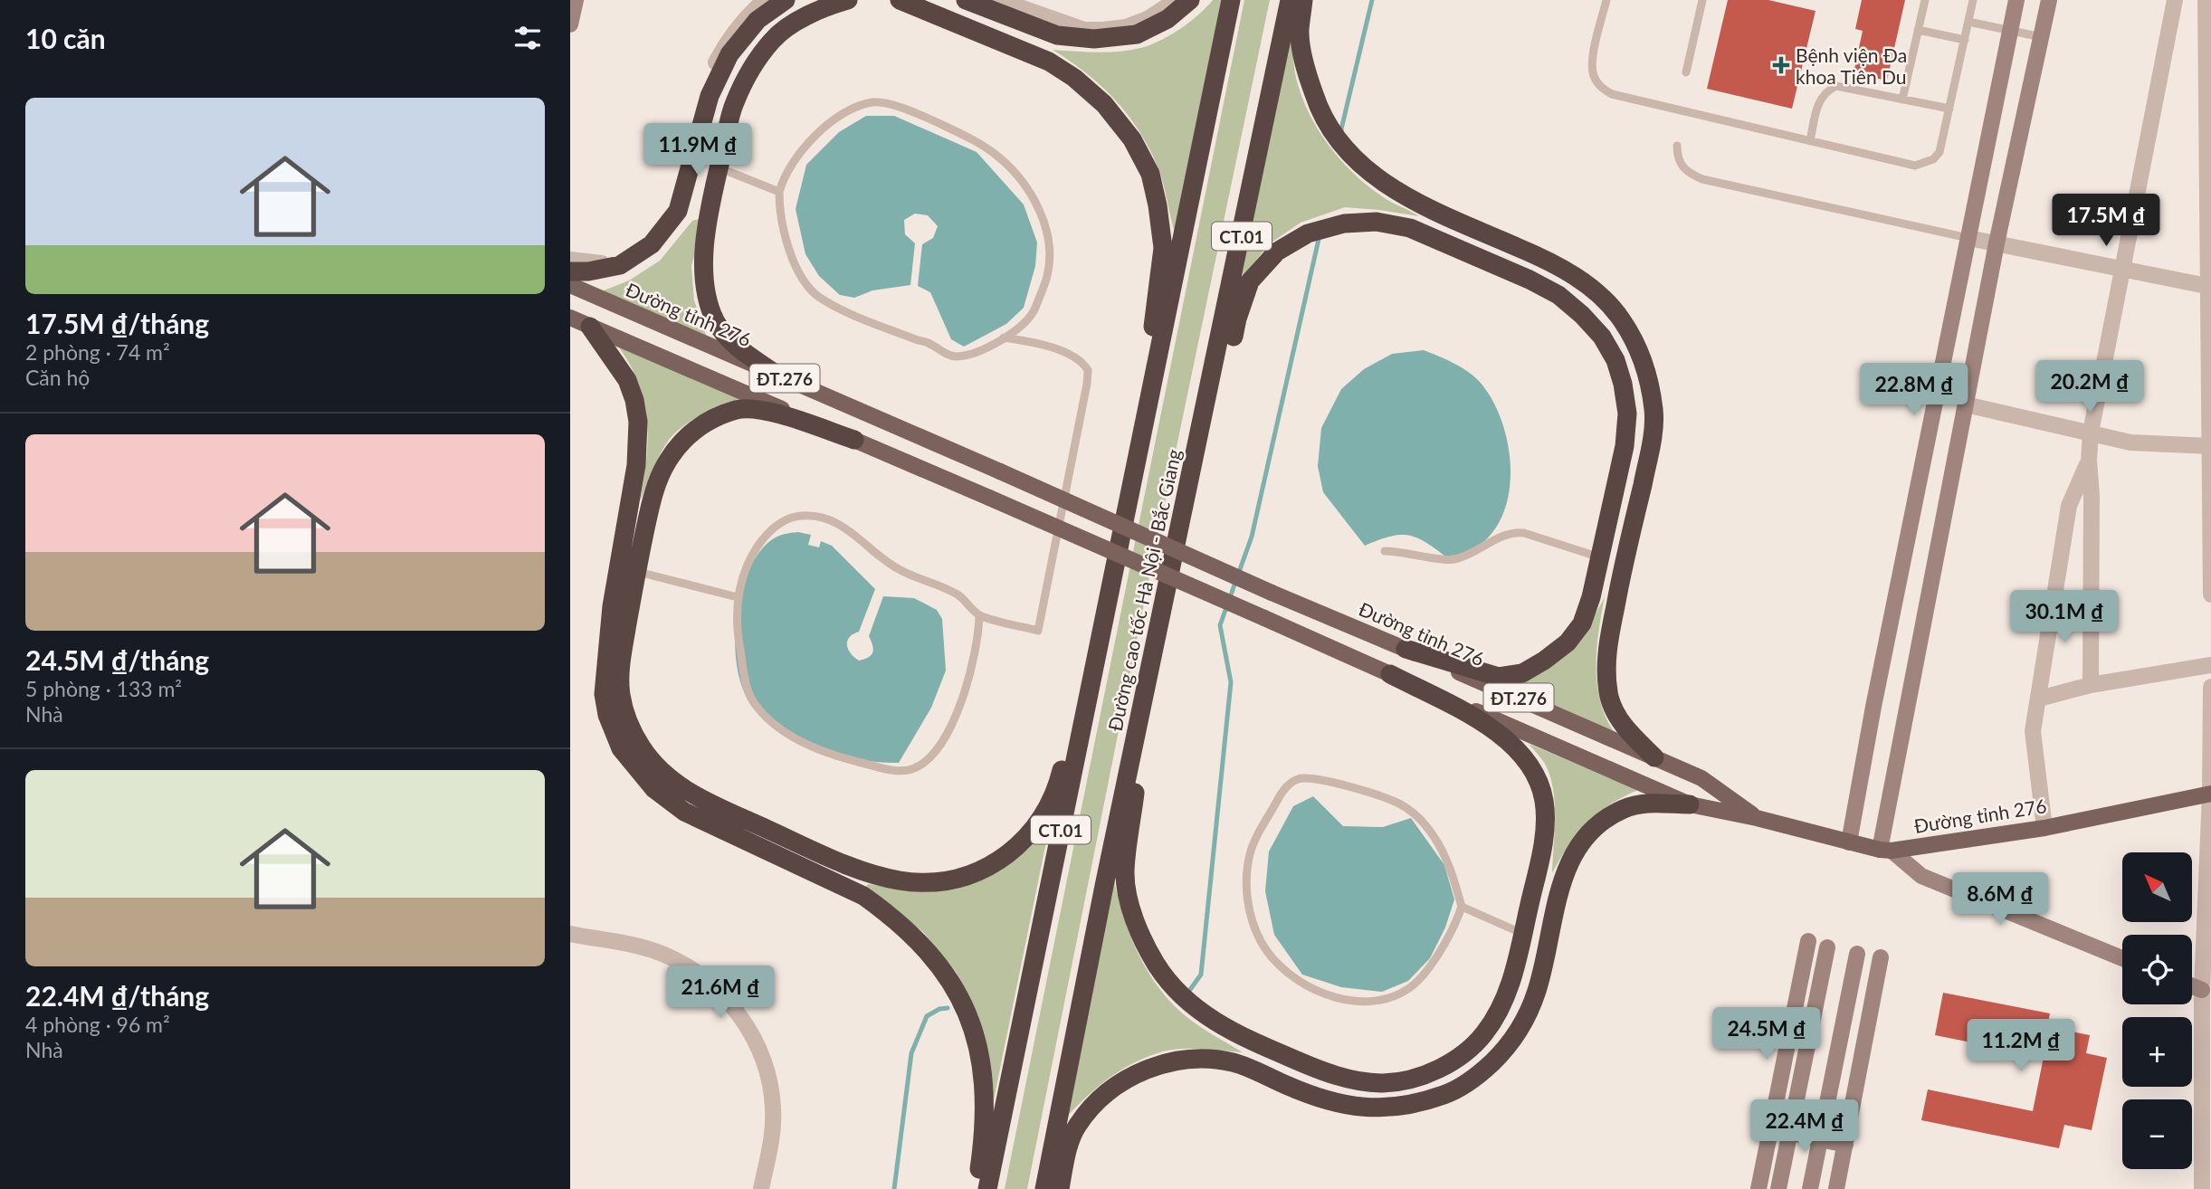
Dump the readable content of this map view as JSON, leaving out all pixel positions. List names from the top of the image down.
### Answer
{
  "streets": {
    "highway": ["CT.01", "Đường cao tốc Hà Nội - Bắc Giang"],
    "main road": ["Đường tỉnh 276", "ĐT.276"]
  },
  "crossings": [
    ["Đường tỉnh 276", "ĐT.276"]
  ],
  "places": {
    "health": ["Bệnh viện Đa khoa Tiên Du"]
  },
  "north": "top left",
  "page": {
    "heading": "10 căn",
    "list": [
      {
        "name": "17.5M ₫/tháng",
        "note": "2 phòng · 74 m² · Căn hộ"
      },
      {
        "name": "24.5M ₫/tháng",
        "note": "5 phòng · 133 m² · Nhà"
      },
      {
        "name": "22.4M ₫/tháng",
        "note": "4 phòng · 96 m² · Nhà"
      }
    ],
    "price": [
      "11.9M ₫",
      "17.5M ₫",
      "20.2M ₫",
      "22.8M ₫",
      "30.1M ₫",
      "8.6M ₫",
      "21.6M ₫",
      "24.5M ₫",
      "11.2M ₫",
      "22.4M ₫"
    ],
    "map_buttons": ["+", "−"]
  }
}
